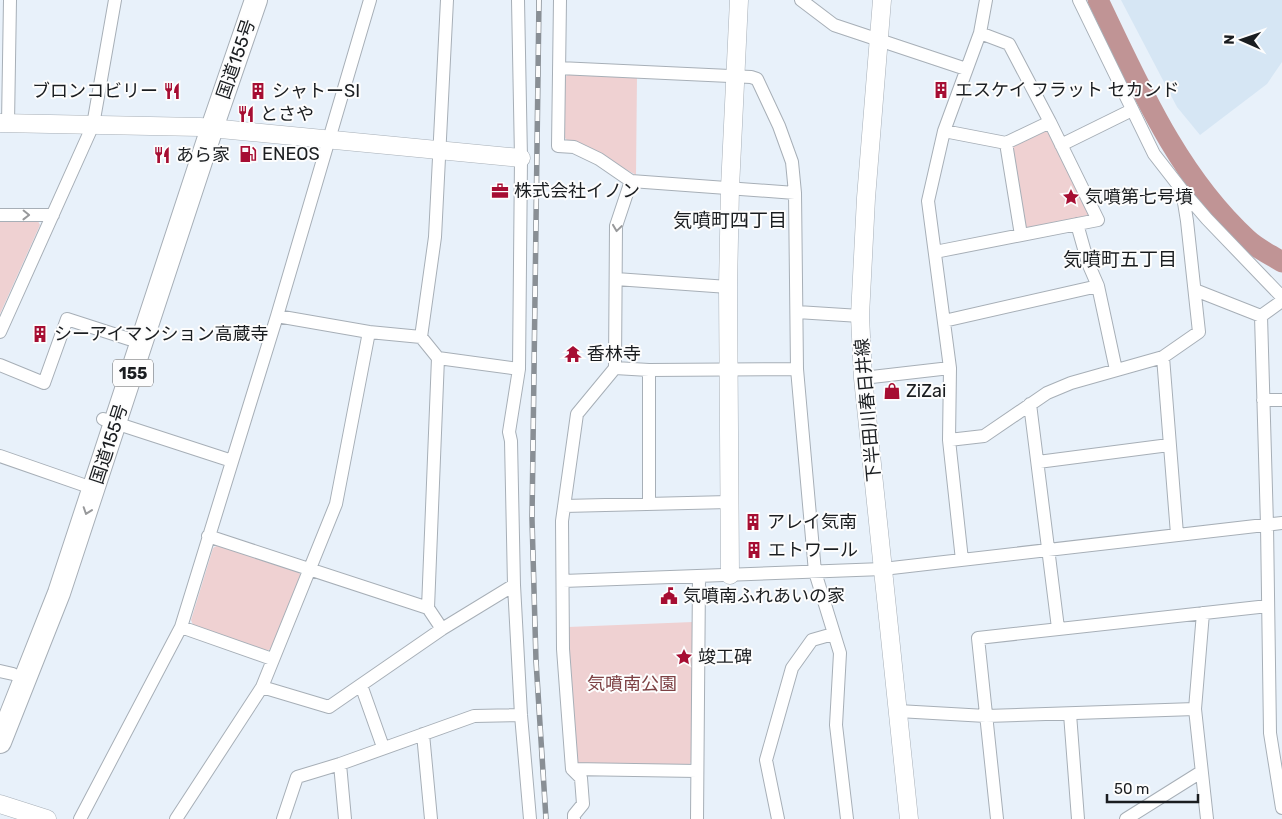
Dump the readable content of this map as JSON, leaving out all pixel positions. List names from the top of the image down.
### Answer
{
  "streets": {
    "highway": ["国道155号", "155"],
    "street": ["下半田川春日井線"]
  },
  "districts": ["気噴町四丁目", "気噴町五丁目"],
  "parks": ["気噴南公園"],
  "places": {
    "building": [
      "エスケイ フラット セカンド",
      "シャトーSI",
      "シーアイマンション高蔵寺",
      "アレイ気南",
      "エトワール"
    ],
    "restaurant": ["ブロンコビリー", "とさや", "あら家"],
    "fuel station": ["ENEOS"],
    "office": ["株式会社イノン"],
    "place": ["気噴第七号墳", "竣工碑"],
    "temple": ["香林寺"],
    "shop": ["ZiZai"],
    "public building": ["気噴南ふれあいの家"]
  },
  "scale_bar": "50 m",
  "north": "left"
}
